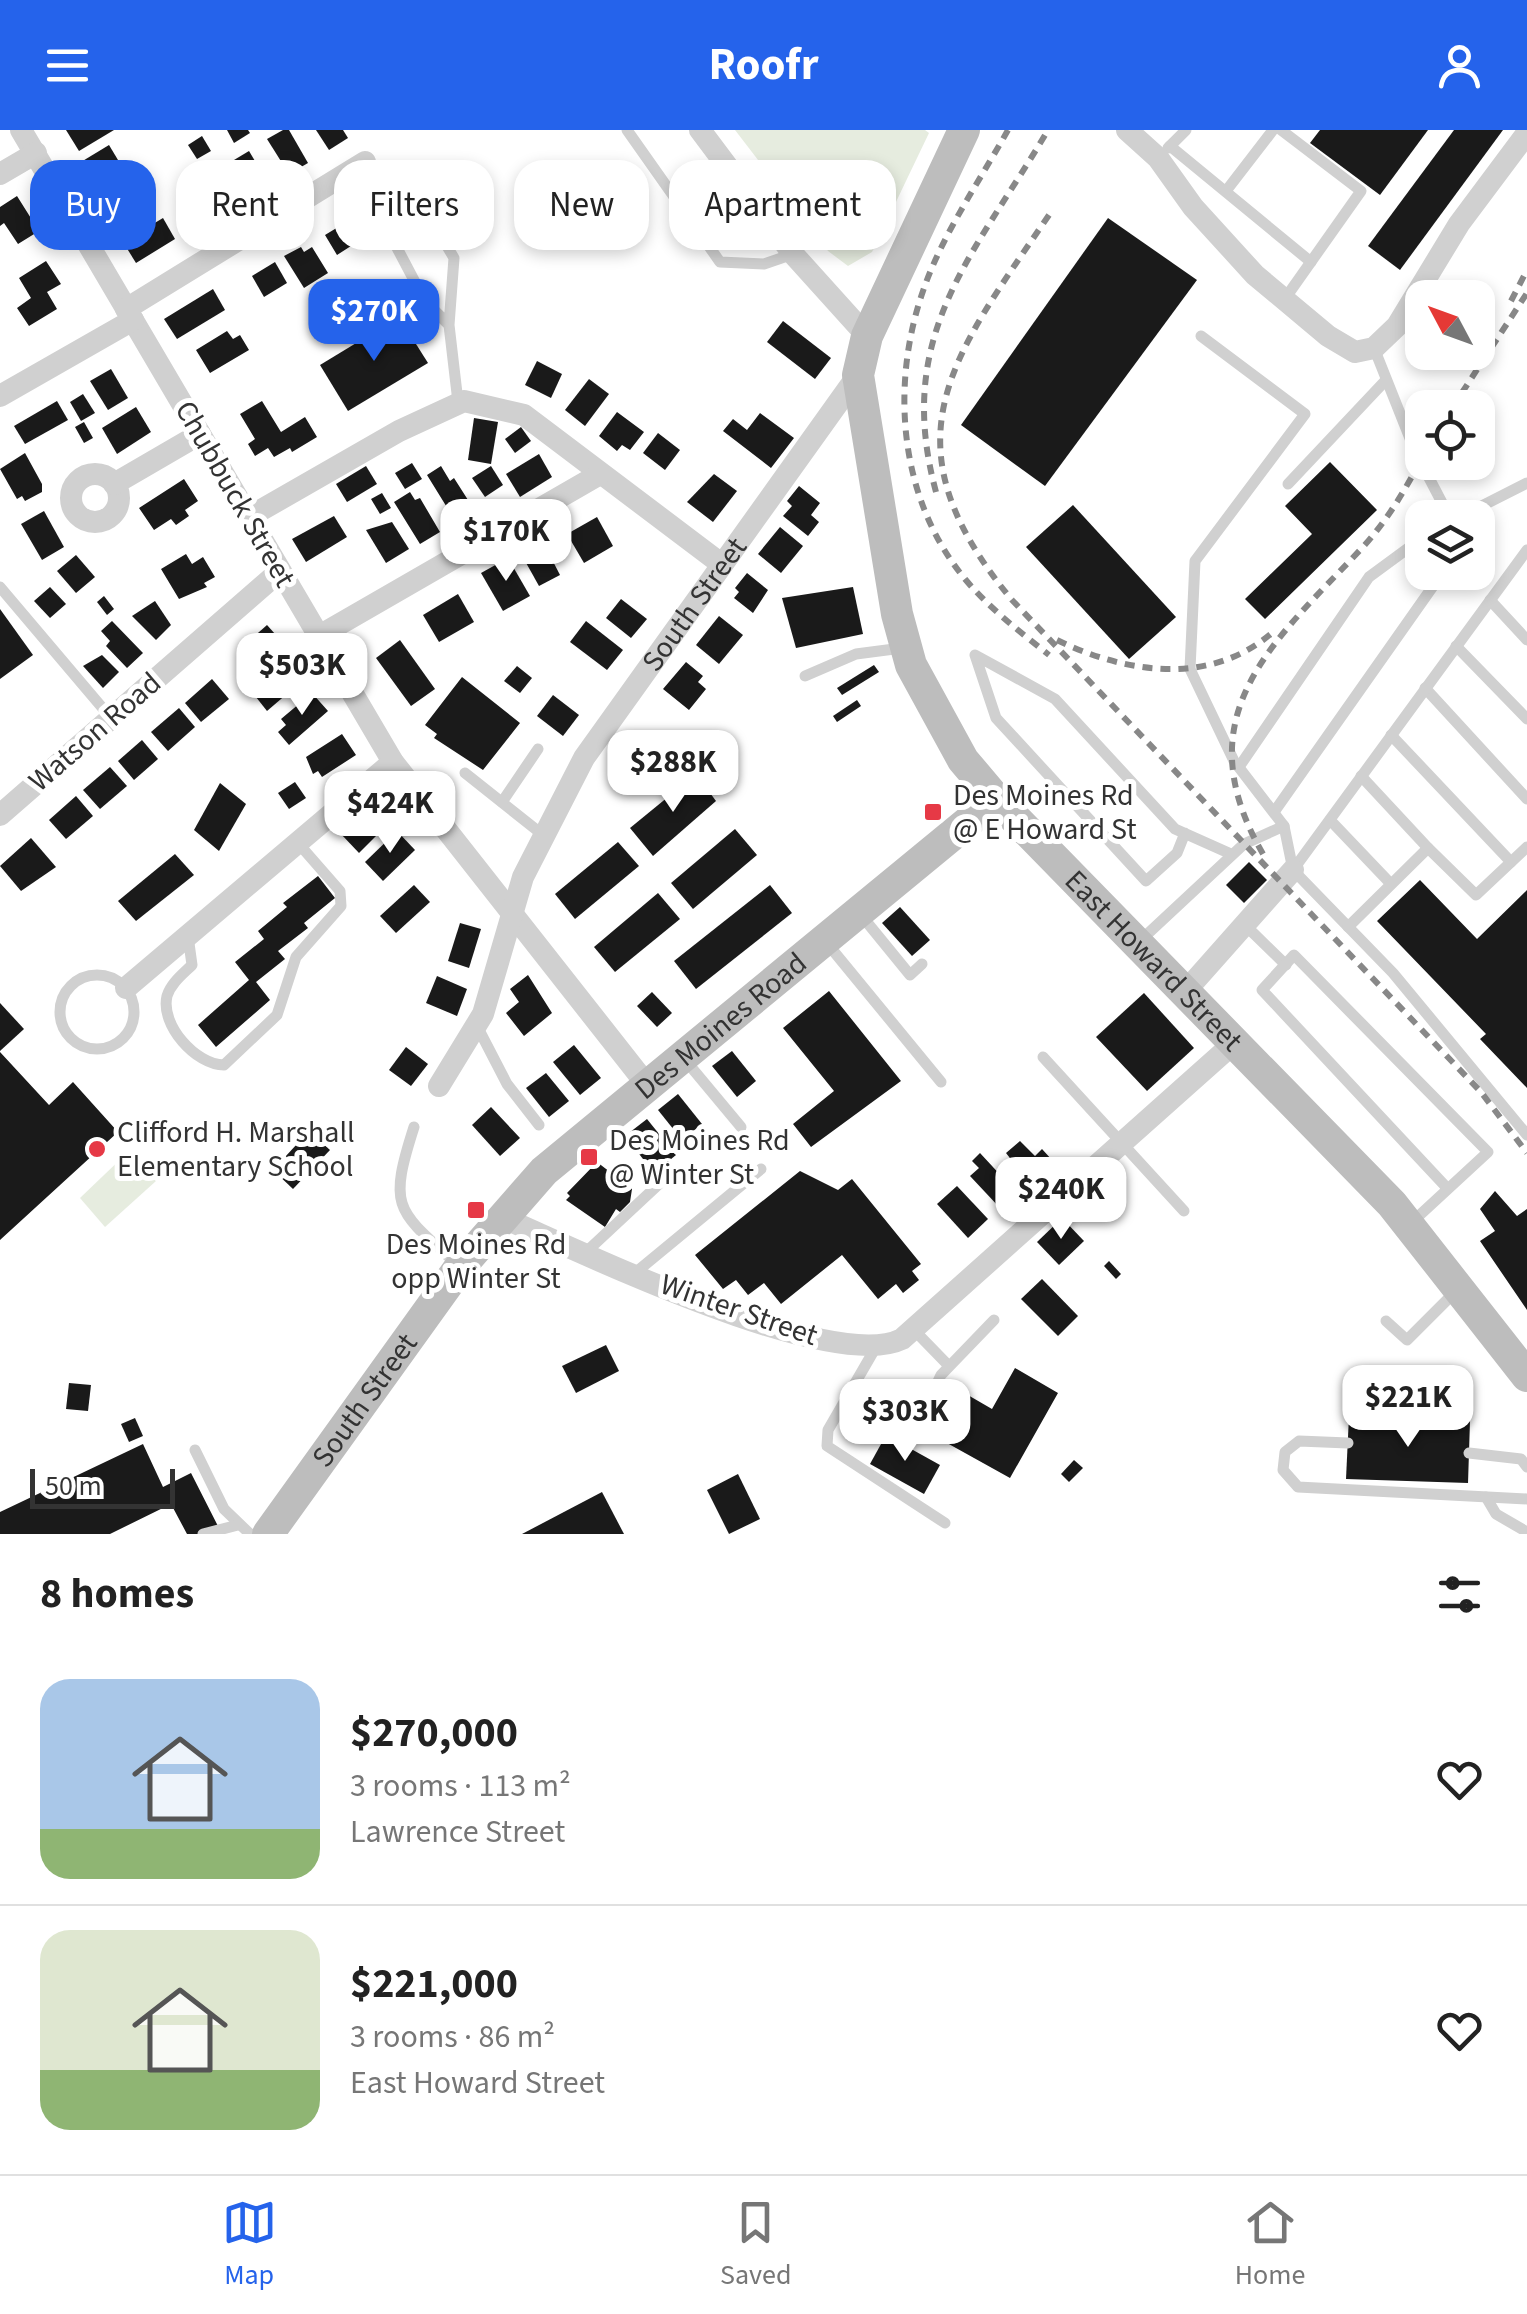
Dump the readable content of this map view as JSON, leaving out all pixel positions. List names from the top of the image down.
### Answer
{
  "streets": {
    "main road": ["South Street", "East Howard Street", "Des Moines Road"],
    "street": ["Chubbuck Street", "Watson Road", "Winter Street"]
  },
  "crossings": [
    ["Chubbuck Street", "South Street"],
    ["Chubbuck Street", "Watson Road"],
    ["Chubbuck Street", "Des Moines Road"],
    ["South Street", "East Howard Street"],
    ["South Street", "Des Moines Road"],
    ["East Howard Street", "Des Moines Road"],
    ["Des Moines Road", "Winter Street"]
  ],
  "places": {
    "transit": ["Des Moines Rd @ E Howard St", "Des Moines Rd @ Winter St", "Des Moines Rd opp Winter St"],
    "other": ["Clifford H. Marshall Elementary School"]
  },
  "scale_bar": "50 m",
  "north": "top left",
  "page": {
    "header": "Roofr",
    "chip": [
      "Buy",
      "Rent",
      "Filters",
      "New",
      "Apartment"
    ],
    "price": [
      "$270K",
      "$170K",
      "$503K",
      "$288K",
      "$424K",
      "$240K",
      "$221K",
      "$303K"
    ],
    "scale": "50 m",
    "heading": "8 homes",
    "list": [
      {
        "name": "$270,000",
        "note": "3 rooms · 113 m² · Lawrence Street"
      },
      {
        "name": "$221,000",
        "note": "3 rooms · 86 m² · East Howard Street"
      }
    ],
    "tabs": ["Map", "Saved", "Home"]
  }
}
